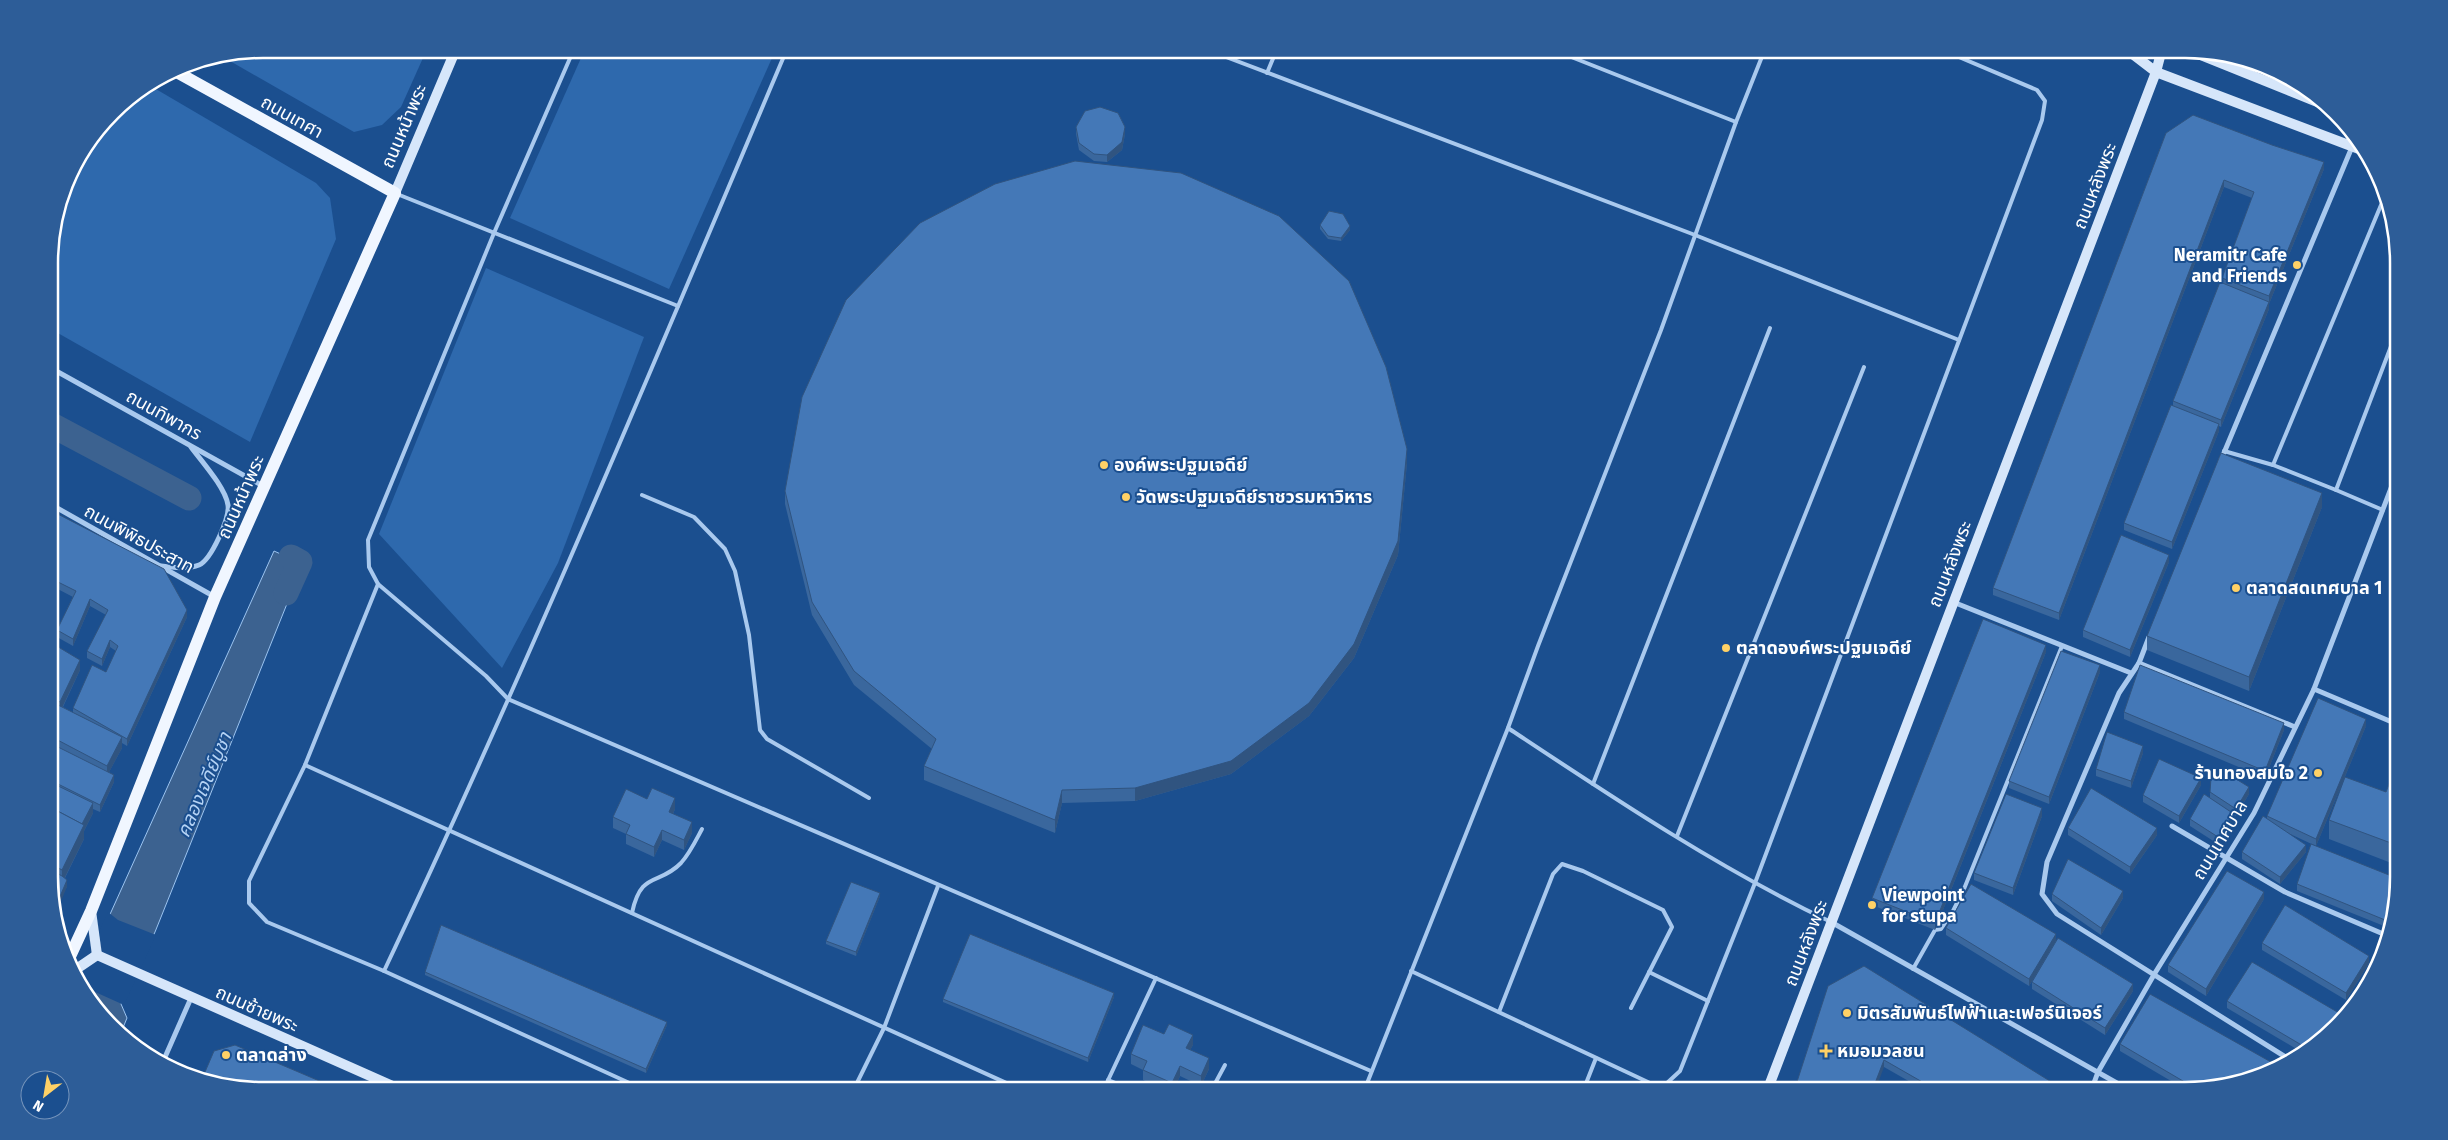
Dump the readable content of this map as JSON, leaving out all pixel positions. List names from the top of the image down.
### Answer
{
  "streets": {
    "main road": [
      "ถนนเทศา",
      "ถนนหน้าพระ",
      "ถนนหลังพระ",
      "ถนนซ้ายพระ"
    ],
    "street": ["ถนนทิพากร", "ถนนพิพิธประสาท", "ถนนเทศบาล"]
  },
  "crossings": [
    ["ถนนเทศา", "ถนนหน้าพระ"],
    ["ถนนหน้าพระ", "ถนนทิพากร"],
    ["ถนนหน้าพระ", "ถนนพิพิธประสาท"]
  ],
  "water": ["คลองเจดีย์บูชา"],
  "places": {
    "other": [
      "Neramitr Cafe and Friends",
      "องค์พระปฐมเจดีย์",
      "วัดพระปฐมเจดีย์ราชวรมหาวิหาร",
      "ตลาดสดเทศบาล 1",
      "ตลาดองค์พระปฐมเจดีย์",
      "ร้านทองสมใจ 2",
      "Viewpoint for stupa",
      "มิตรสัมพันธ์ไฟฟ้าและเฟอร์นิเจอร์",
      "ตลาดล่าง"
    ],
    "health": ["หมอมวลชน"]
  },
  "north": "bottom left"
}
